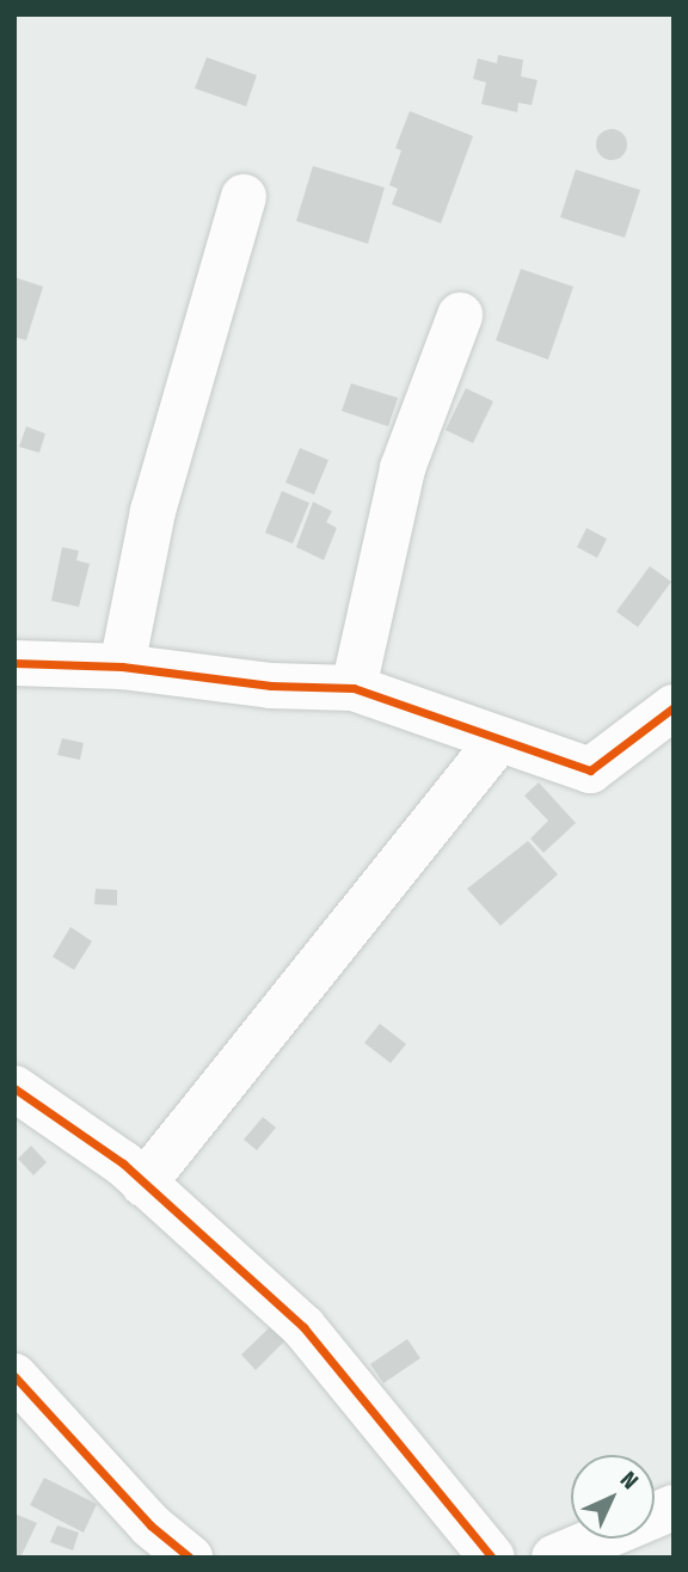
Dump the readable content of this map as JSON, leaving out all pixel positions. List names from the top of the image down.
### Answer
{
  "north": "top right"
}
